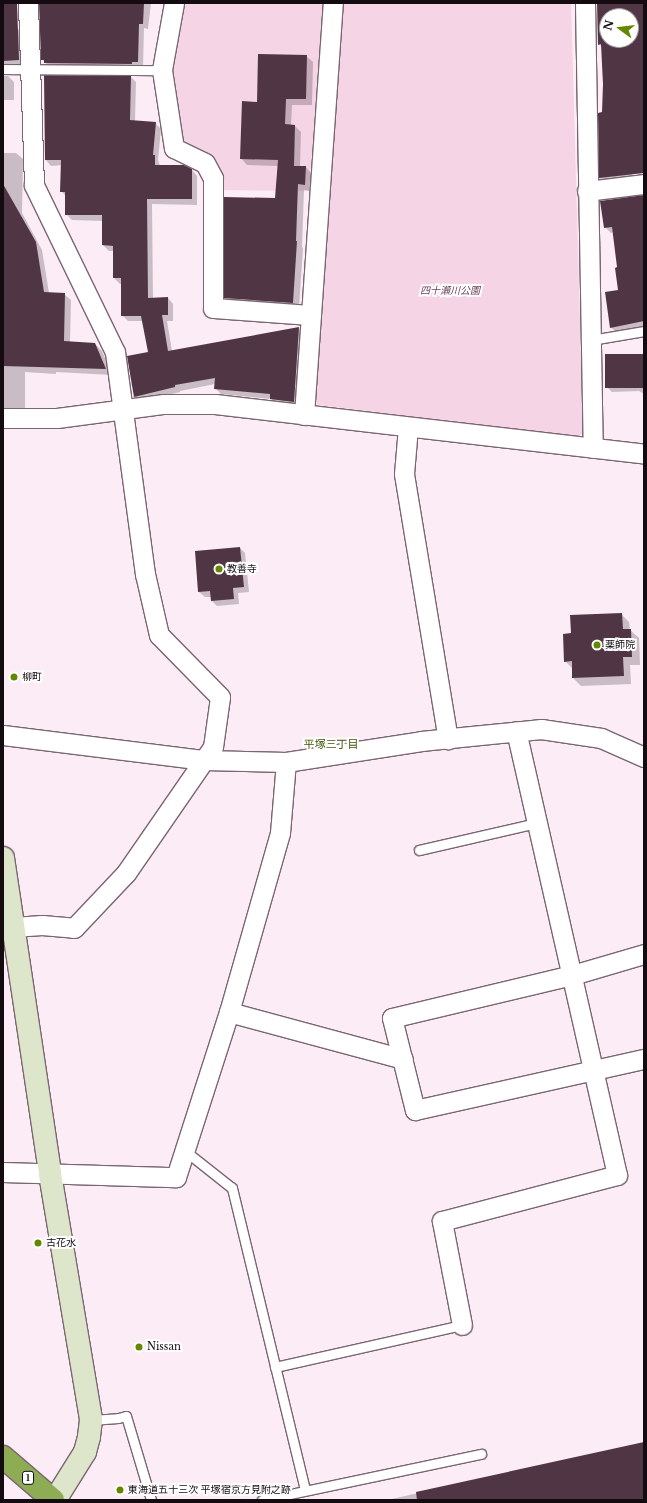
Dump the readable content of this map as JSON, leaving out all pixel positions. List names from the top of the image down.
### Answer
{
  "streets": {
    "highway": ["1"]
  },
  "districts": ["平塚三丁目"],
  "parks": ["四十瀬川公園"],
  "places": [
    "教善寺",
    "薬師院",
    "柳町",
    "古花水",
    "Nissan",
    "東海道五十三次 平塚宿京方見附之跡"
  ],
  "north": "left"
}
